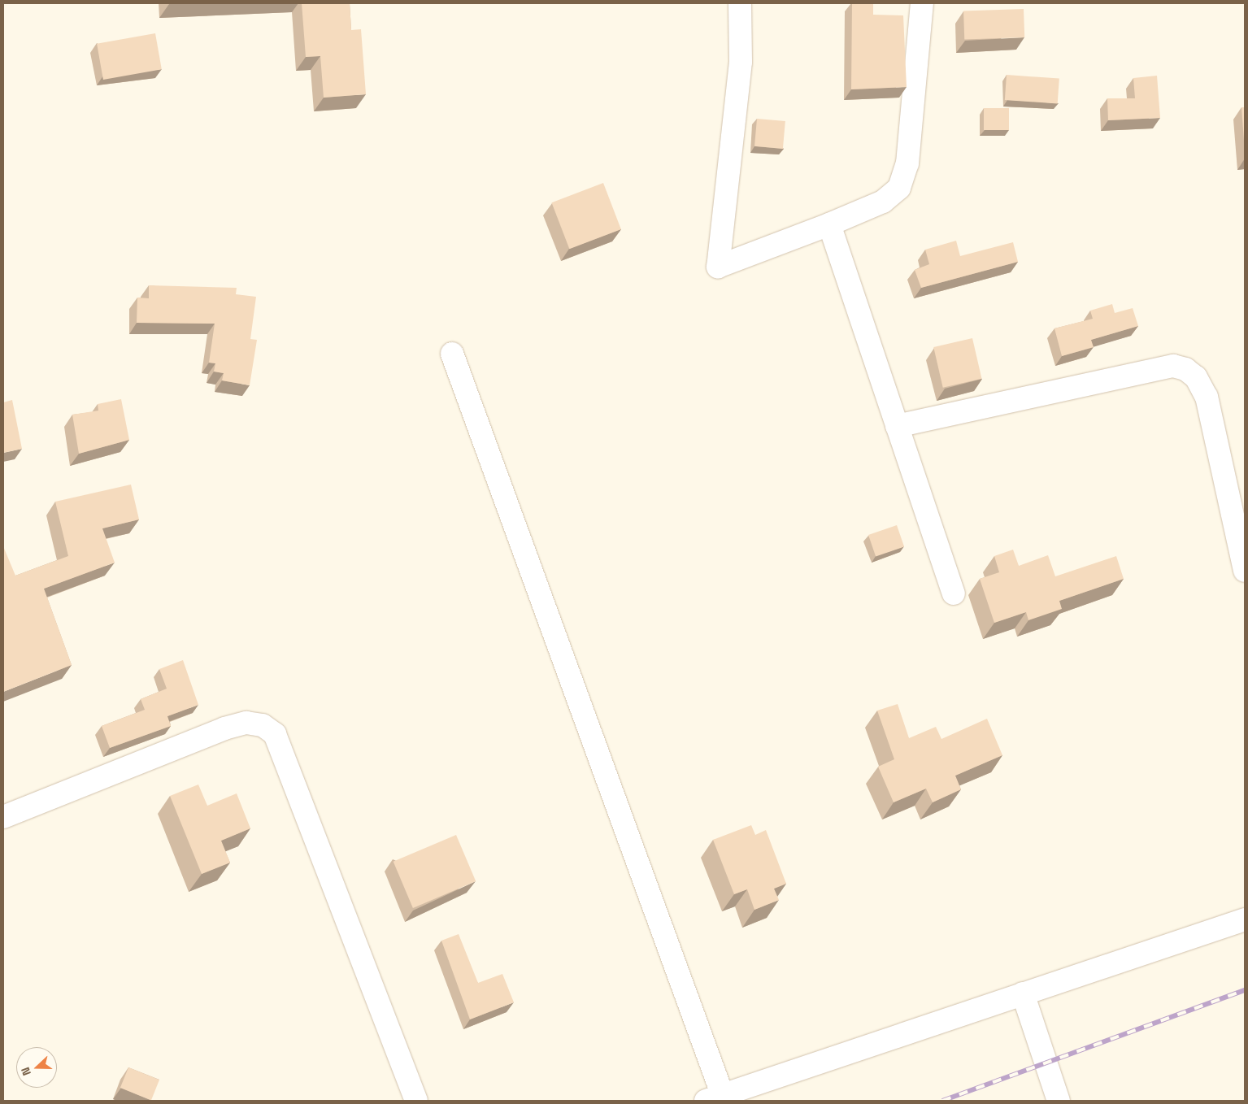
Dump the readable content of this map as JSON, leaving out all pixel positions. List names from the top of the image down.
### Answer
{
  "north": "left"
}
